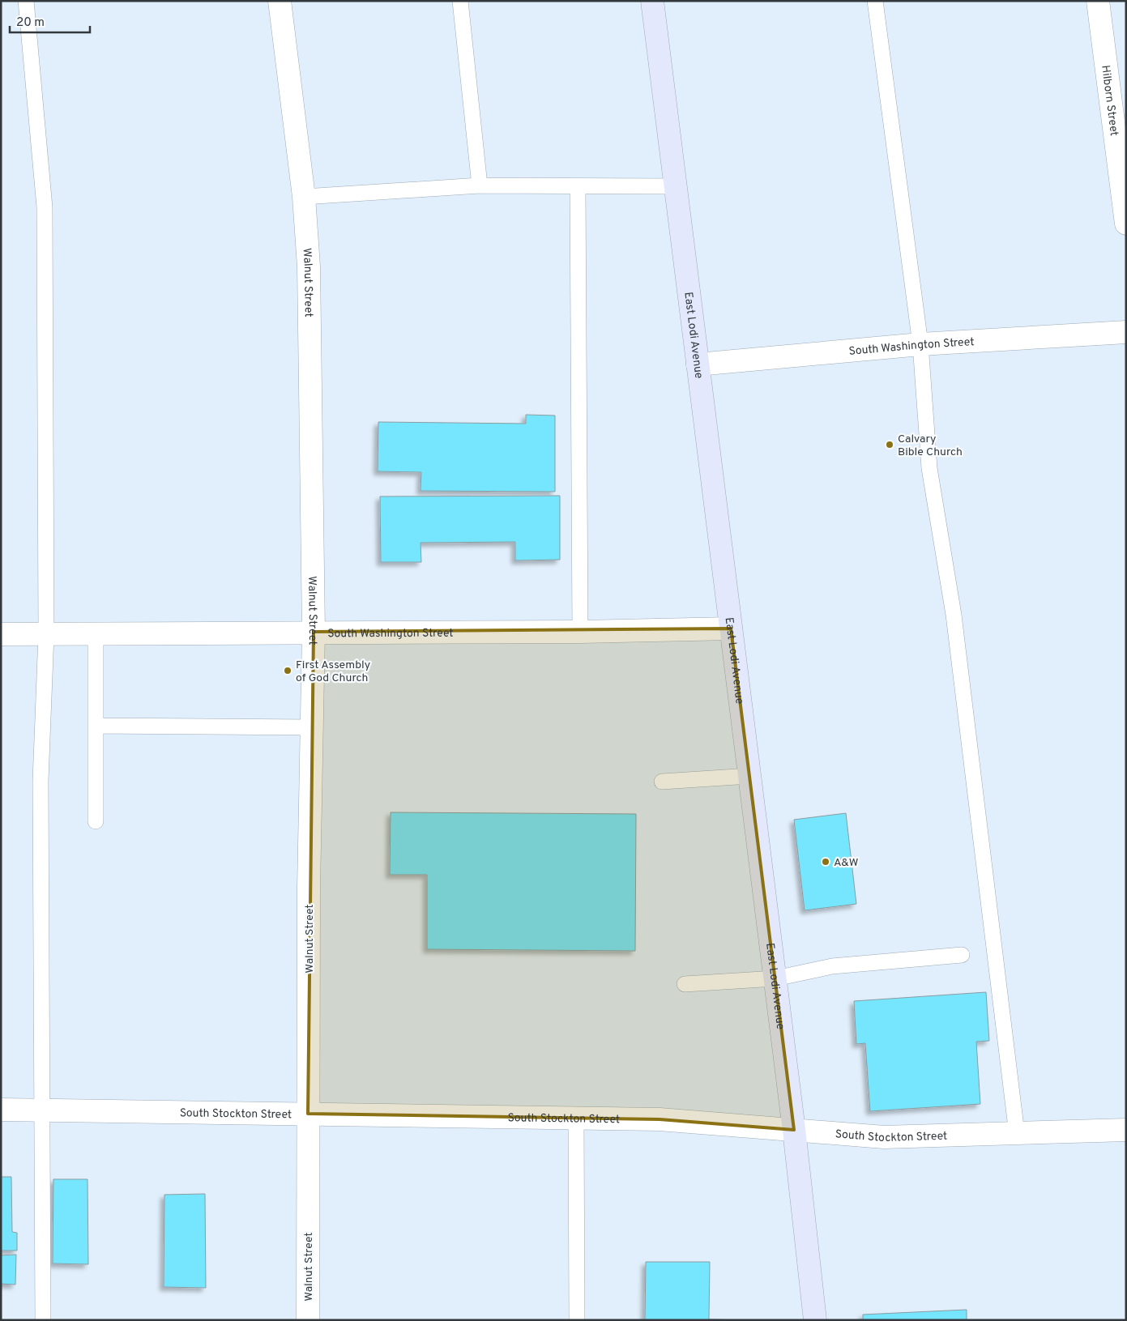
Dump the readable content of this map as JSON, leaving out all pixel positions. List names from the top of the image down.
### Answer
{
  "streets": {
    "main road": ["East Lodi Avenue"],
    "street": [
      "Hilborn Street",
      "Walnut Street",
      "South Washington Street",
      "South Stockton Street"
    ]
  },
  "crossings": [
    ["Walnut Street", "South Washington Street"],
    ["Walnut Street", "South Stockton Street"],
    ["East Lodi Avenue", "South Washington Street"],
    ["East Lodi Avenue", "South Stockton Street"]
  ],
  "places": ["Calvary Bible Church", "First Assembly of God Church", "A&W"],
  "scale_bar": "20 m"
}
